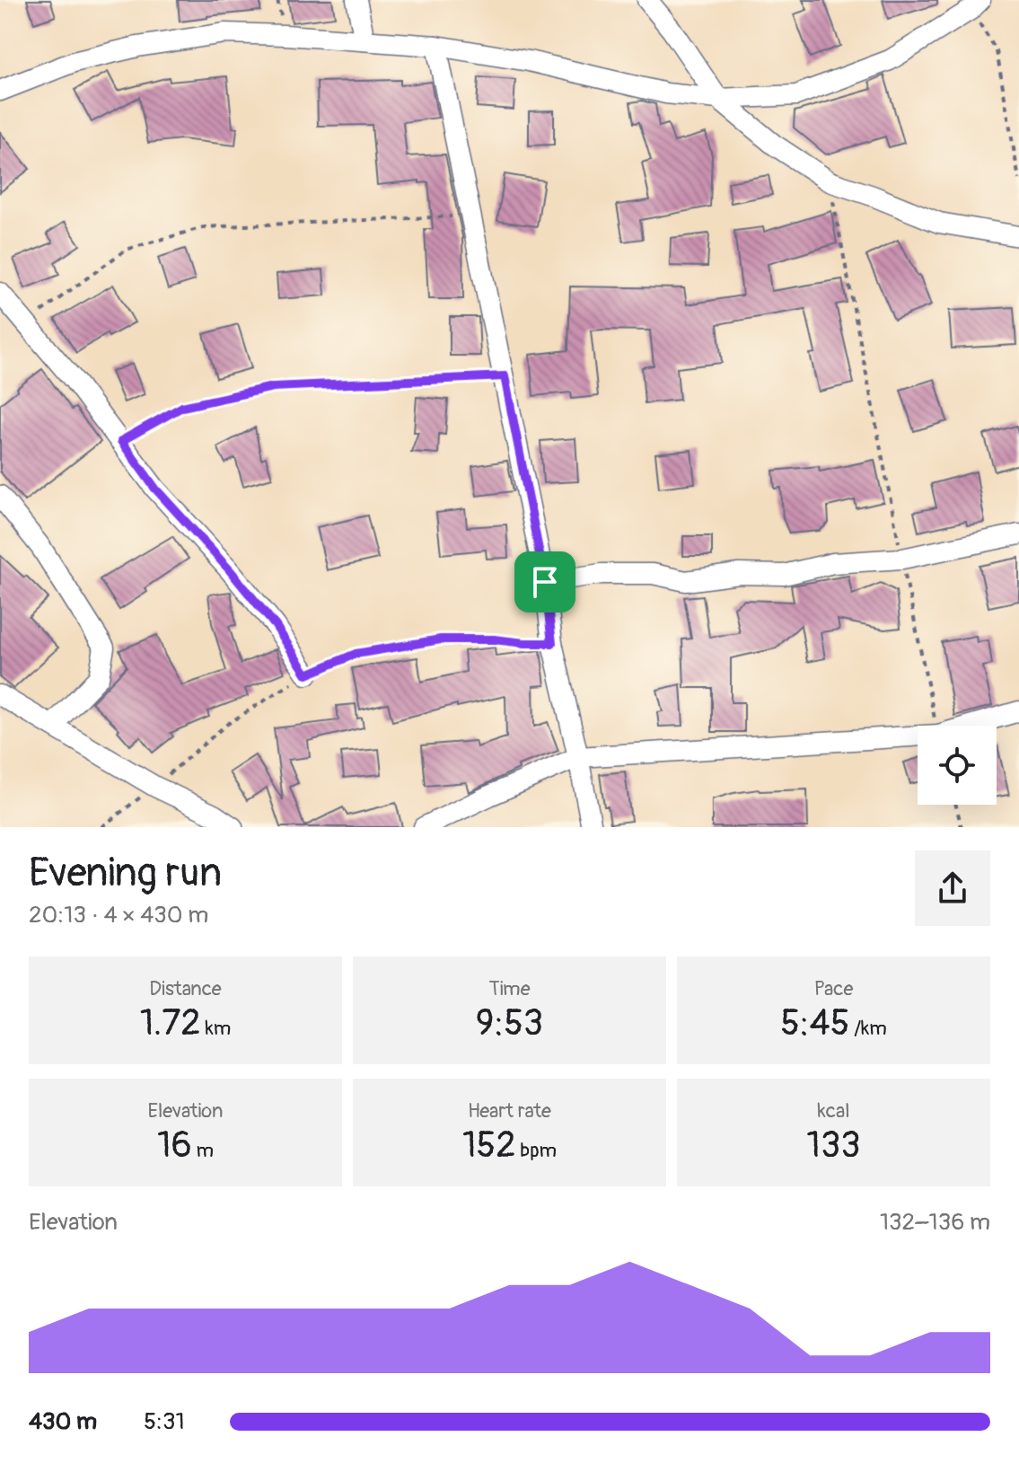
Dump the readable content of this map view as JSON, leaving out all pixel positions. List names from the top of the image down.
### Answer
{
  "page": {
    "heading": ["Evening run", "20:13 · 4 × 430 m"],
    "stats": [
      ["Distance", "1.72 km"],
      ["Time", "9:53"],
      ["Pace", "5:45 /km"],
      ["Elevation", "16 m"],
      ["Heart rate", "152 bpm"],
      ["kcal", "133"]
    ],
    "chart": ["Elevation", "132–136 m"],
    "list": [
      {
        "name": "430 m",
        "note": "5:31"
      }
    ]
  }
}
